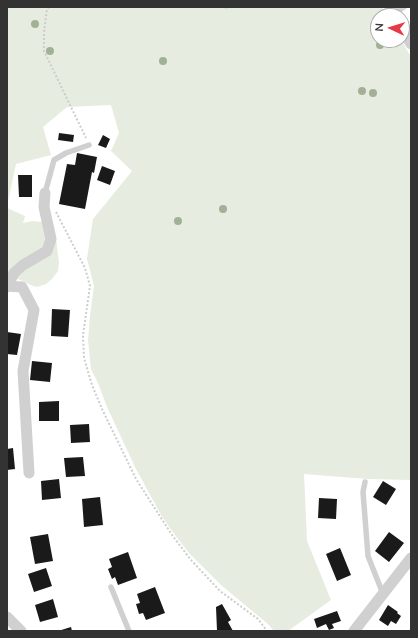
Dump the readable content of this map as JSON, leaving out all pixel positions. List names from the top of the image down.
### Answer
{
  "north": "left"
}
